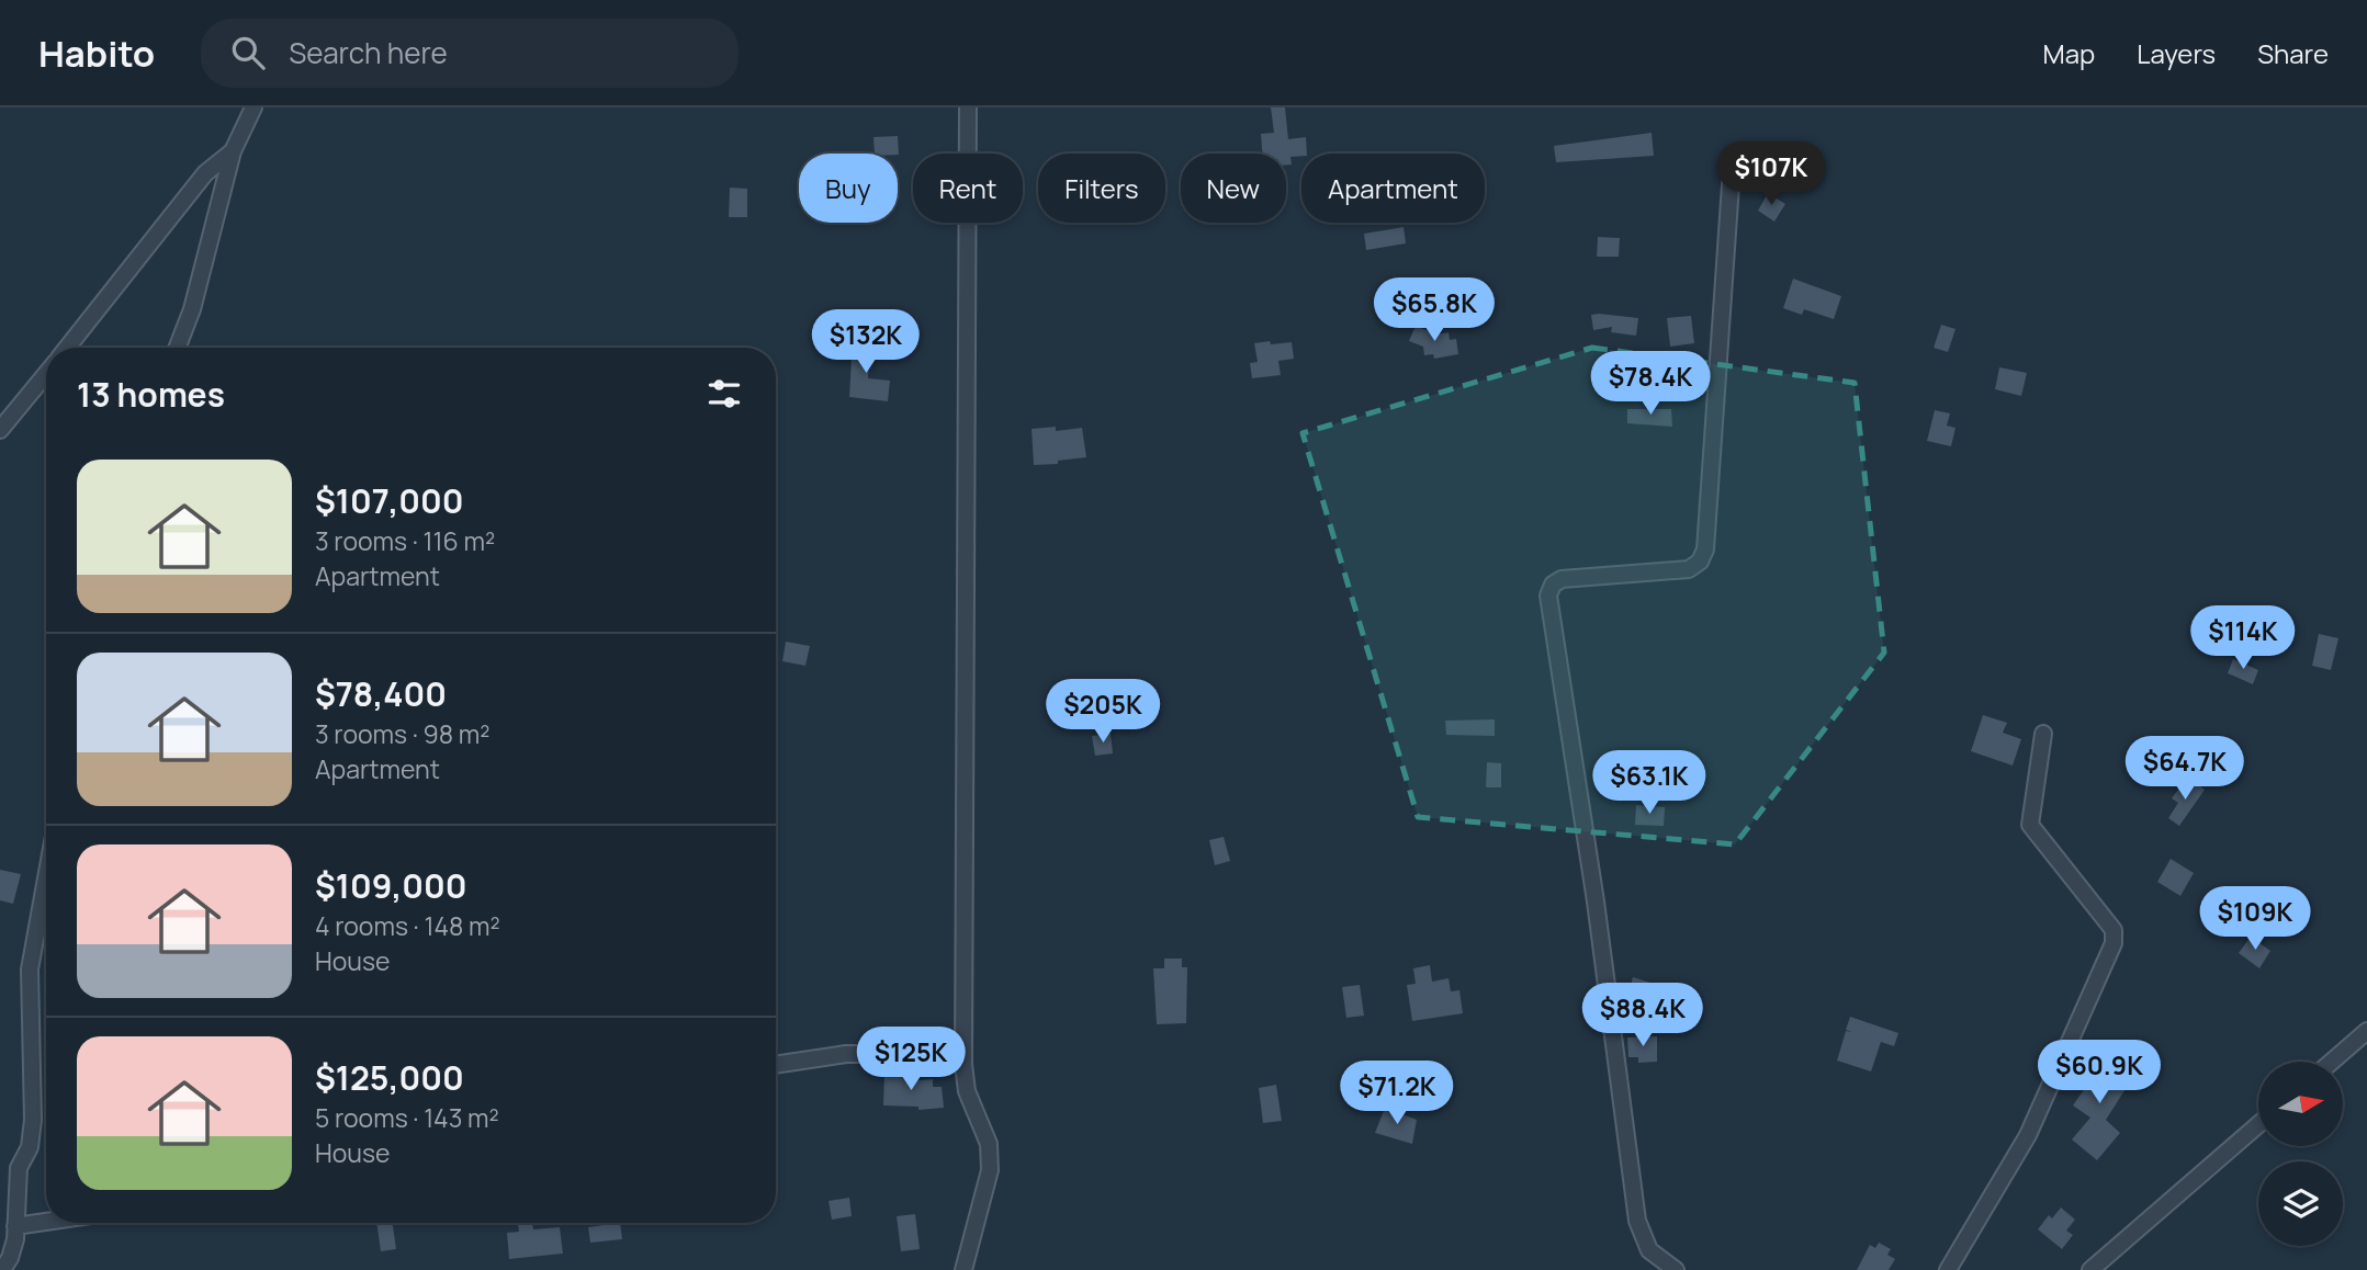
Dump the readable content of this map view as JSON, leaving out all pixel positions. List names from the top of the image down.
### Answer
{
  "north": "right",
  "page": {
    "header": "Habito",
    "search": "Search here",
    "nav": ["Map", "Layers", "Share"],
    "price": [
      "$107K",
      "$65.8K",
      "$132K",
      "$78.4K",
      "$114K",
      "$205K",
      "$64.7K",
      "$63.1K",
      "$109K",
      "$88.4K",
      "$125K",
      "$60.9K",
      "$71.2K"
    ],
    "chip": [
      "Buy",
      "Rent",
      "Filters",
      "New",
      "Apartment"
    ],
    "heading": "13 homes",
    "list": [
      {
        "name": "$107,000",
        "note": "3 rooms · 116 m² · Apartment"
      },
      {
        "name": "$78,400",
        "note": "3 rooms · 98 m² · Apartment"
      },
      {
        "name": "$109,000",
        "note": "4 rooms · 148 m² · House"
      },
      {
        "name": "$125,000",
        "note": "5 rooms · 143 m² · House"
      }
    ]
  }
}
